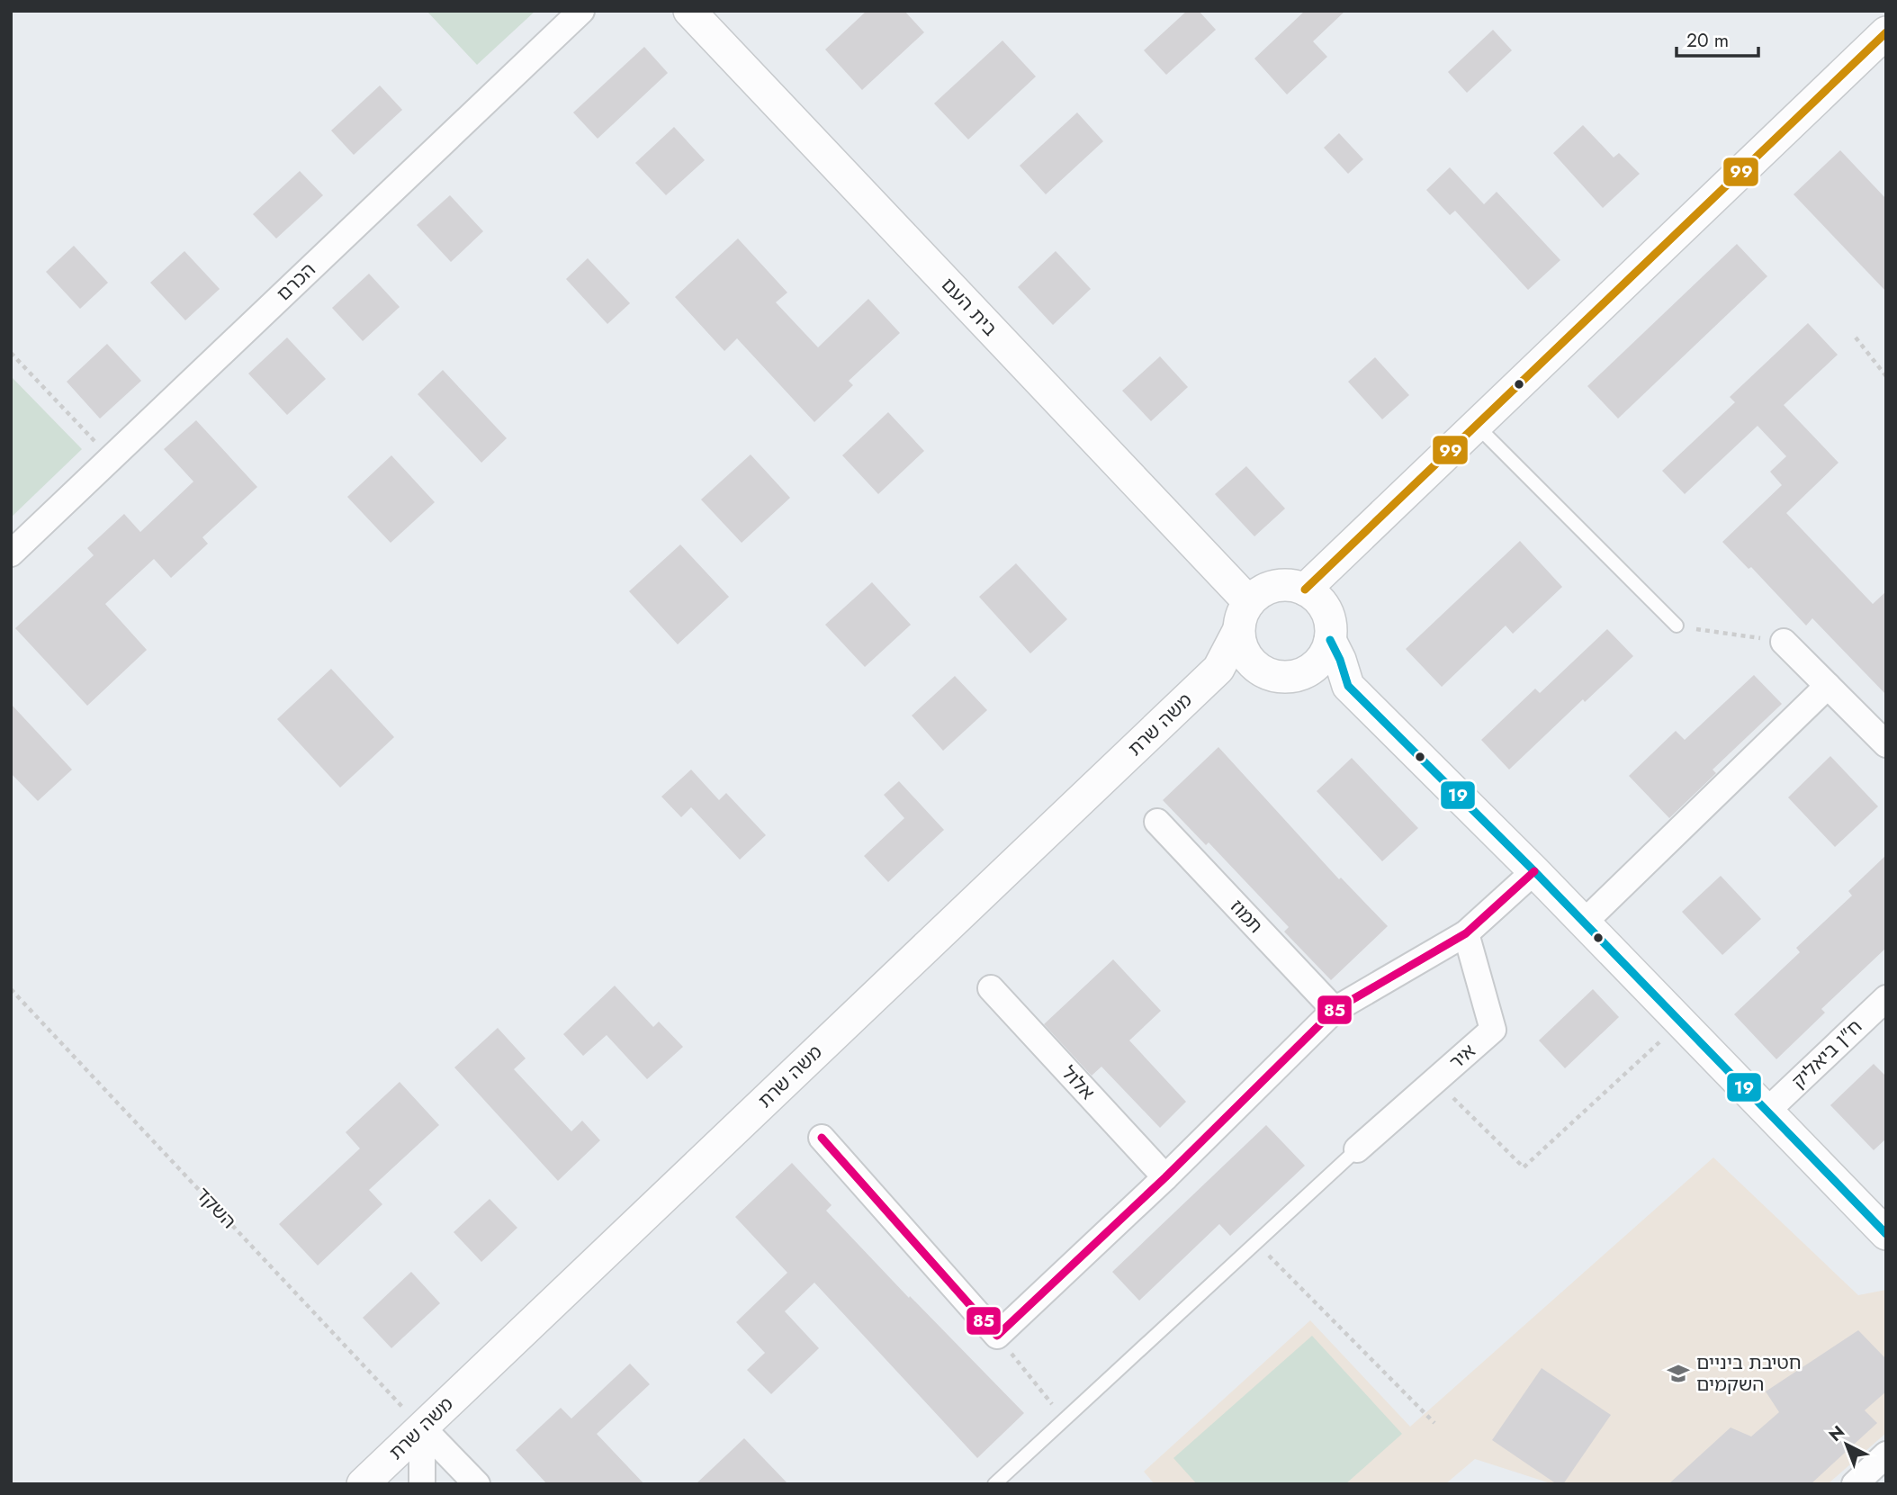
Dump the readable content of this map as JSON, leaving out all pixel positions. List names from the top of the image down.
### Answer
{
  "streets": {
    "street": [
      "הכרם",
      "בית העם",
      "משה שרת",
      "תמוז",
      "ח\"ן ביאליק",
      "איר",
      "אלול"
    ],
    "path": ["השקד"]
  },
  "crossings": [
    ["בית העם", "משה שרת"],
    ["משה שרת", "השקד"]
  ],
  "places": {
    "school or university": ["חטיבת ביניים השקמים"]
  },
  "lines": ["transit line 99", "transit line 19", "transit line 85"],
  "scale_bar": "20 m",
  "north": "top left"
}
